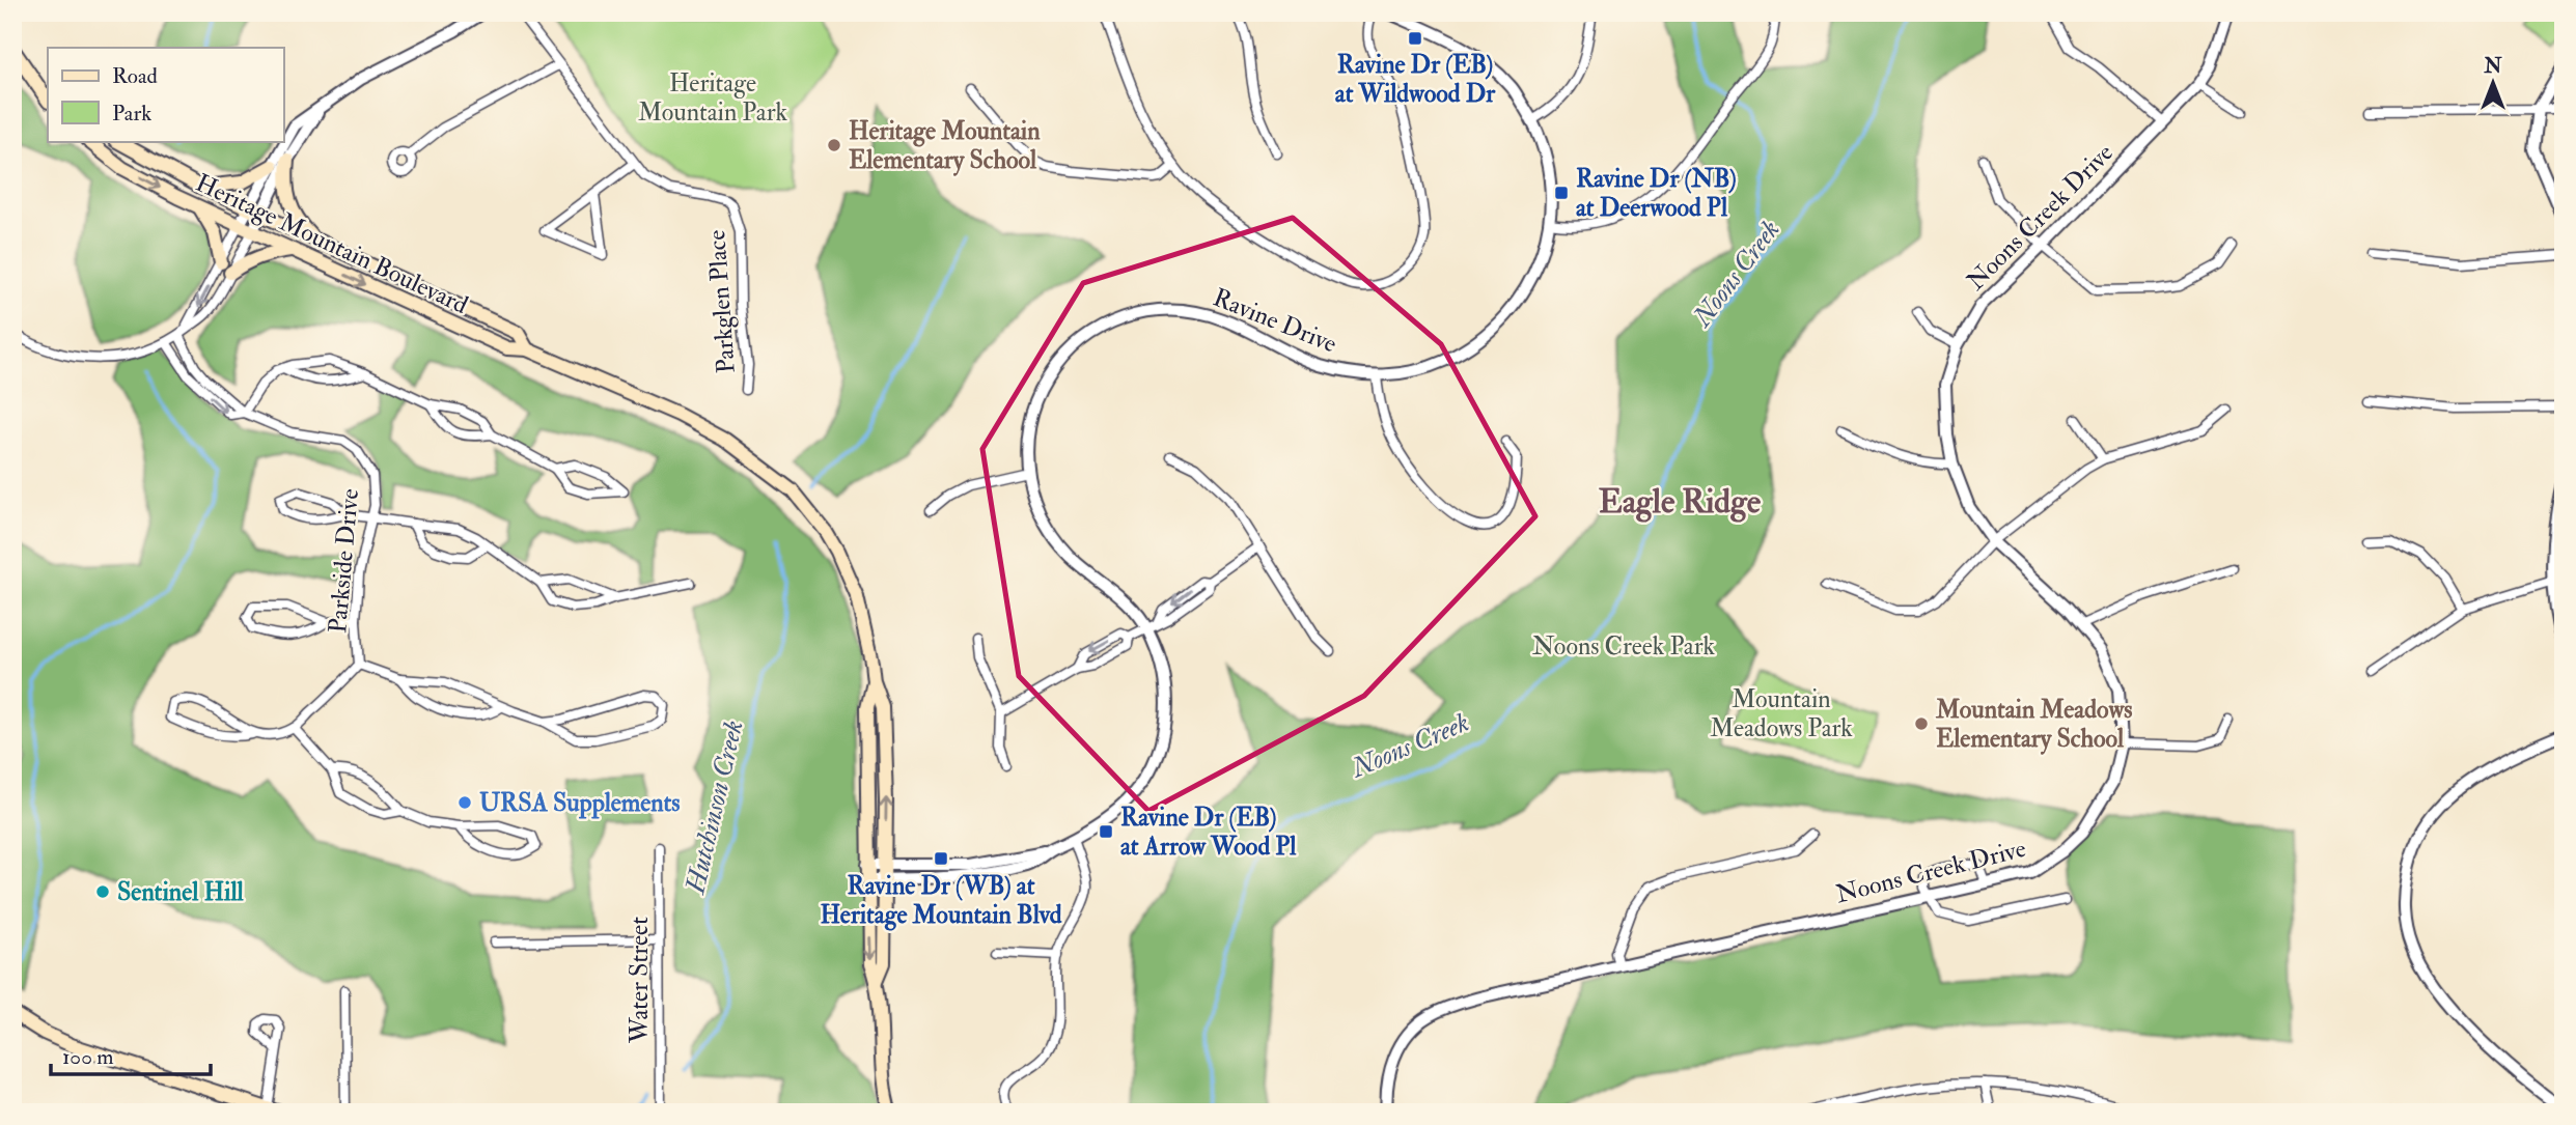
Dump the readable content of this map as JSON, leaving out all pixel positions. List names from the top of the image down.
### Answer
{
  "streets": {
    "main road": ["Heritage Mountain Boulevard"],
    "street": [
      "Noons Creek Drive",
      "Parkglen Place",
      "Ravine Drive",
      "Parkside Drive",
      "Water Street"
    ]
  },
  "crossings": [
    ["Heritage Mountain Boulevard", "Ravine Drive"]
  ],
  "districts": ["Eagle Ridge"],
  "water": ["Noons Creek", "Hutchinson Creek"],
  "parks": ["Heritage Mountain Park", "Noons Creek Park", "Mountain Meadows Park"],
  "places": {
    "transit": [
      "Ravine Dr (EB) at Wildwood Dr",
      "Ravine Dr (NB) at Deerwood Pl",
      "Ravine Dr (EB) at Arrow Wood Pl",
      "Ravine Dr (WB) at Heritage Mountain Blvd"
    ],
    "other": [
      "Heritage Mountain Elementary School",
      "Mountain Meadows Elementary School",
      "URSA Supplements",
      "Sentinel Hill"
    ]
  },
  "legend": ["Road", "Park"],
  "scale_bar": "100 m",
  "north": "top"
}
